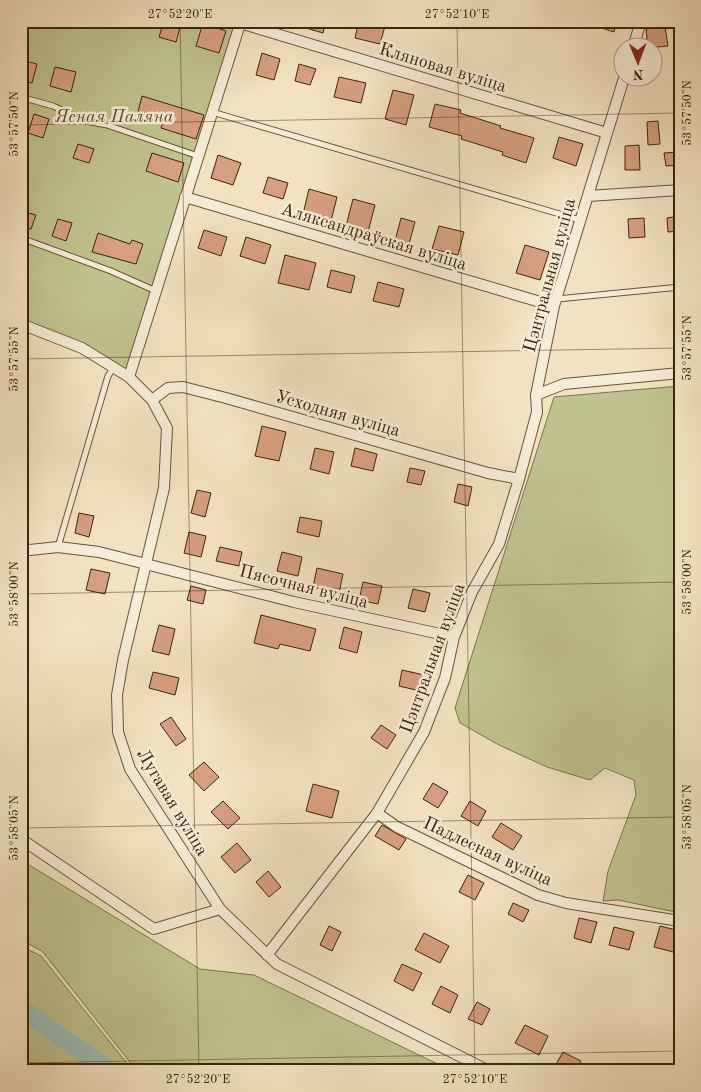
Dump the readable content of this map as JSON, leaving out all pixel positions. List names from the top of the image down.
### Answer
{
  "streets": {
    "street": [
      "Кляновая вуліца",
      "Аляксандраўская вуліца",
      "Цэнтральная вуліца",
      "Усходняя вуліца",
      "Пясочная вуліца",
      "Лугавая вуліца",
      "Падлесная вуліца"
    ]
  },
  "crossings": [
    ["Кляновая вуліца", "Цэнтральная вуліца"],
    ["Аляксандраўская вуліца", "Цэнтральная вуліца"],
    ["Цэнтральная вуліца", "Усходняя вуліца"],
    ["Цэнтральная вуліца", "Пясочная вуліца"],
    ["Цэнтральная вуліца", "Лугавая вуліца"],
    ["Цэнтральная вуліца", "Падлесная вуліца"],
    ["Усходняя вуліца", "Лугавая вуліца"],
    ["Пясочная вуліца", "Лугавая вуліца"]
  ],
  "parks": ["Ясная Паляна"],
  "north": "bottom",
  "coordinates": [
    "27°52'20\"E",
    "27°52'10\"E",
    "53°57'50\"N",
    "53°57'55\"N",
    "53°58'00\"N",
    "53°58'05\"N"
  ]
}
